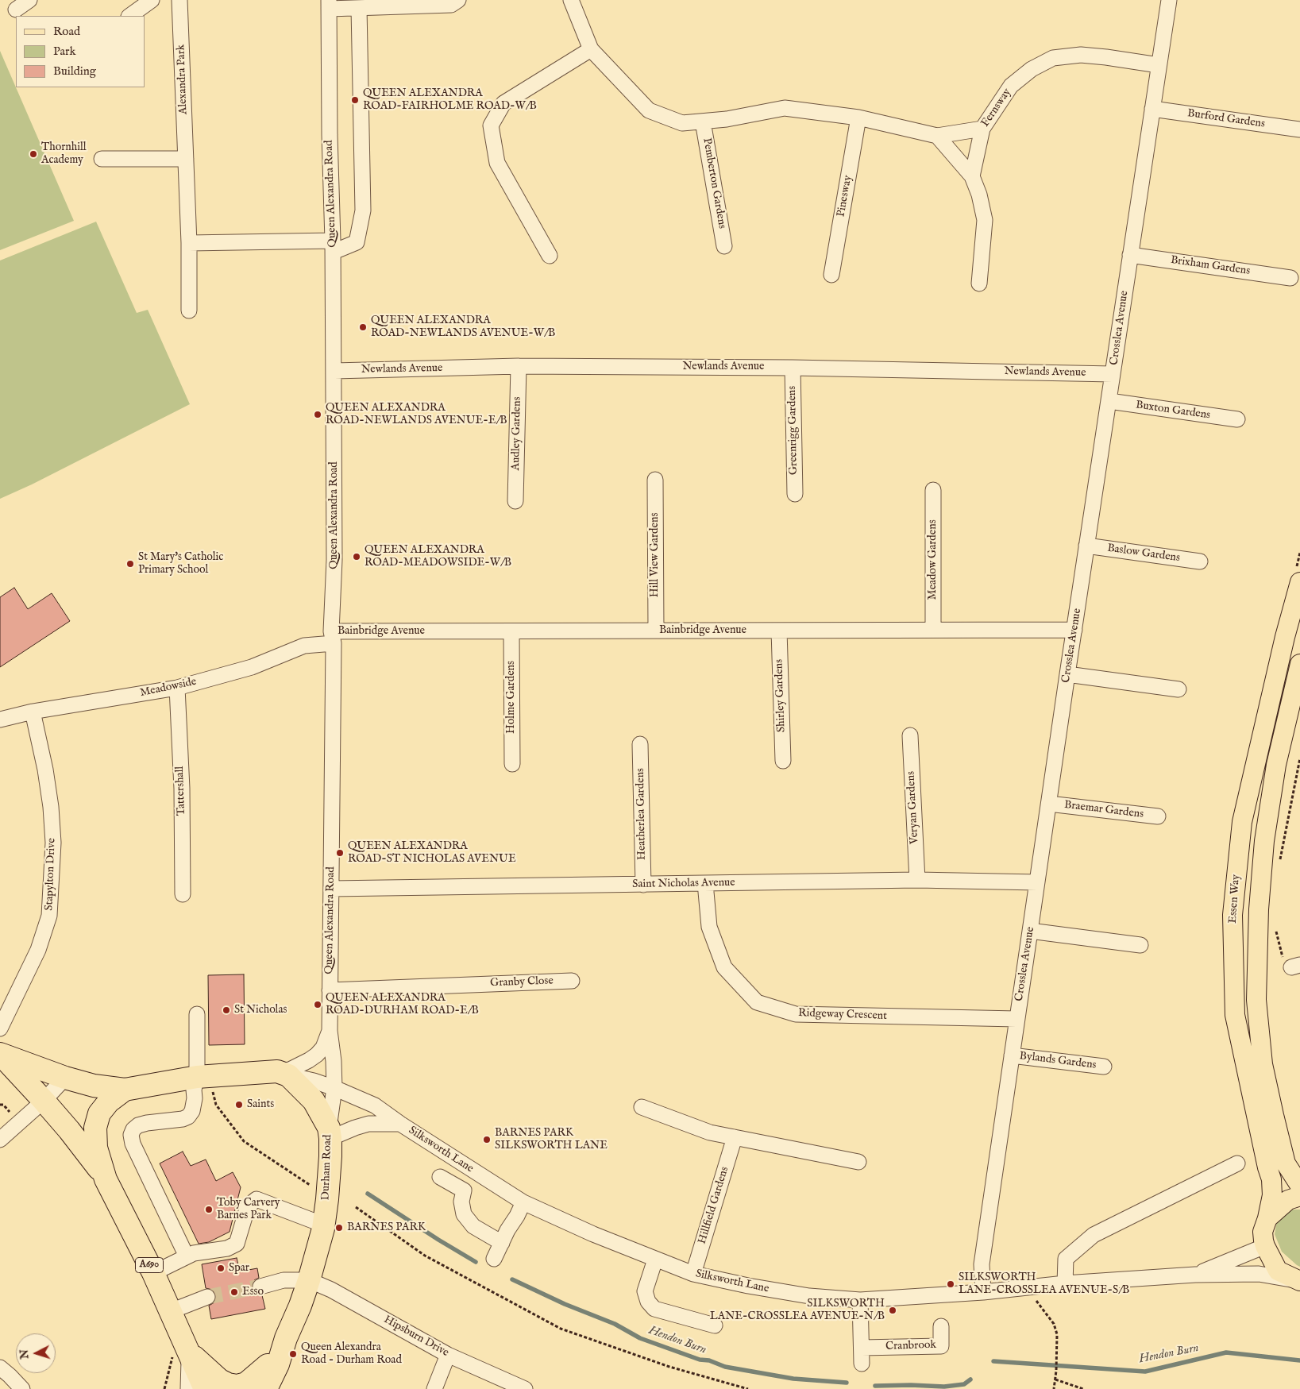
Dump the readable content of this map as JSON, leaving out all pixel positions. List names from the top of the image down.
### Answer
{
  "streets": {
    "highway": ["Durham Road", "A690"],
    "main road": ["Essen Way"],
    "street": [
      "Alexandra Park",
      "Fernsway",
      "Burford Gardens",
      "Pemberton Gardens",
      "Queen Alexandra Road",
      "Pinesway",
      "Brixham Gardens",
      "Crosslea Avenue",
      "Newlands Avenue",
      "Buxton Gardens",
      "Greenrigg Gardens",
      "Audley Gardens",
      "Baslow Gardens",
      "Hill View Gardens",
      "Meadow Gardens",
      "Bainbridge Avenue",
      "Meadowside",
      "Shirley Gardens",
      "Holme Gardens",
      "Tattershall",
      "Veryan Gardens",
      "Braemar Gardens",
      "Heatherlea Gardens",
      "Stapylton Drive",
      "Saint Nicholas Avenue",
      "Granby Close",
      "Ridgeway Crescent",
      "Bylands Gardens",
      "Silksworth Lane",
      "Hillfield Gardens",
      "Hipsburn Drive",
      "Cranbrook"
    ]
  },
  "crossings": [
    ["Fernsway", "Crosslea Avenue"],
    ["Burford Gardens", "Crosslea Avenue"],
    ["Queen Alexandra Road", "Newlands Avenue"],
    ["Queen Alexandra Road", "Bainbridge Avenue"],
    ["Queen Alexandra Road", "Meadowside"],
    ["Queen Alexandra Road", "Saint Nicholas Avenue"],
    ["Queen Alexandra Road", "Granby Close"],
    ["Queen Alexandra Road", "Silksworth Lane"],
    ["Queen Alexandra Road", "Durham Road"],
    ["Brixham Gardens", "Crosslea Avenue"],
    ["Crosslea Avenue", "Newlands Avenue"],
    ["Crosslea Avenue", "Buxton Gardens"],
    ["Crosslea Avenue", "Baslow Gardens"],
    ["Crosslea Avenue", "Bainbridge Avenue"],
    ["Crosslea Avenue", "Braemar Gardens"],
    ["Crosslea Avenue", "Saint Nicholas Avenue"],
    ["Crosslea Avenue", "Ridgeway Crescent"],
    ["Crosslea Avenue", "Bylands Gardens"],
    ["Crosslea Avenue", "Silksworth Lane"],
    ["Newlands Avenue", "Greenrigg Gardens"],
    ["Newlands Avenue", "Audley Gardens"],
    ["Hill View Gardens", "Bainbridge Avenue"],
    ["Meadow Gardens", "Bainbridge Avenue"],
    ["Bainbridge Avenue", "Meadowside"],
    ["Bainbridge Avenue", "Shirley Gardens"],
    ["Bainbridge Avenue", "Holme Gardens"],
    ["Meadowside", "Tattershall"],
    ["Meadowside", "Stapylton Drive"],
    ["Veryan Gardens", "Saint Nicholas Avenue"],
    ["Heatherlea Gardens", "Saint Nicholas Avenue"],
    ["Saint Nicholas Avenue", "Ridgeway Crescent"],
    ["Essen Way", "Silksworth Lane"],
    ["Silksworth Lane", "Durham Road"],
    ["Silksworth Lane", "Hillfield Gardens"],
    ["Durham Road", "Hipsburn Drive"]
  ],
  "water": ["Hendon Burn"],
  "places": [
    "QUEEN ALEXANDRA ROAD-FAIRHOLME ROAD-W/B",
    "Thornhill Academy",
    "QUEEN ALEXANDRA ROAD-NEWLANDS AVENUE-W/B",
    "QUEEN ALEXANDRA ROAD-NEWLANDS AVENUE-E/B",
    "QUEEN ALEXANDRA ROAD-MEADOWSIDE-W/B",
    "St Mary's Catholic Primary School",
    "QUEEN ALEXANDRA ROAD-ST NICHOLAS AVENUE",
    "QUEEN ALEXANDRA ROAD-DURHAM ROAD-E/B",
    "St Nicholas",
    "Saints",
    "BARNES PARK SILKSWORTH LANE",
    "Toby Carvery Barnes Park",
    "BARNES PARK",
    "Spar",
    "SILKSWORTH LANE-CROSSLEA AVENUE-S/B",
    "Esso",
    "SILKSWORTH LANE-CROSSLEA AVENUE-N/B",
    "Queen Alexandra Road - Durham Road"
  ],
  "legend": ["Road", "Park", "Building"],
  "north": "left"
}
